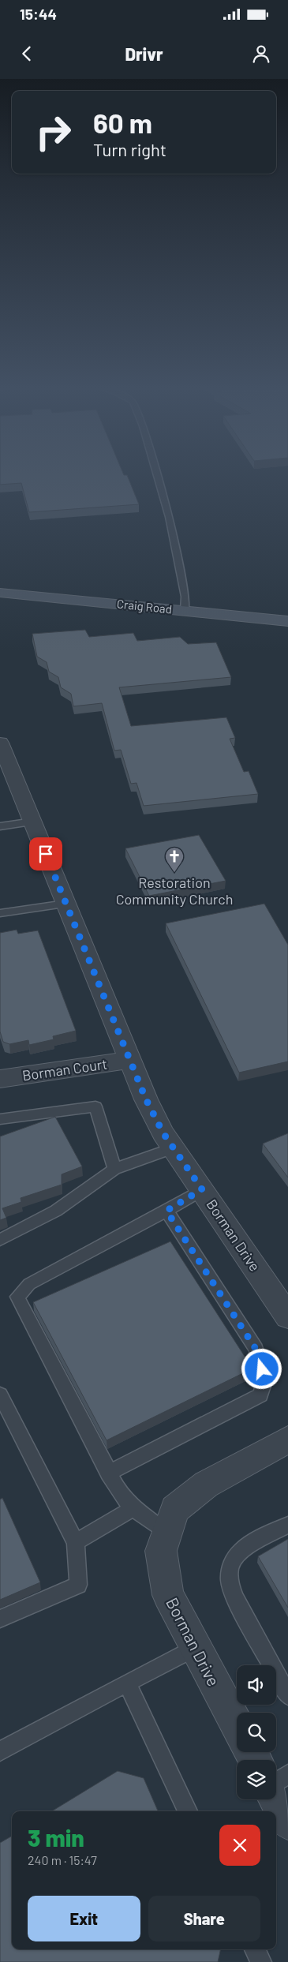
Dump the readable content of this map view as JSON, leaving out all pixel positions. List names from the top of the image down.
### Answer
{
  "streets": {
    "main road": ["Craig Road"],
    "street": ["Borman Court", "Borman Drive"]
  },
  "crossings": [
    ["Borman Court", "Borman Drive"]
  ],
  "places": {
    "church": ["Restoration Community Church"]
  },
  "page": {
    "status": "15:44",
    "header": "Drivr",
    "turn": ["60 m", "Turn right"],
    "heading": ["3 min", "240 m · 15:47"],
    "buttons": ["Exit", "Share"]
  }
}
